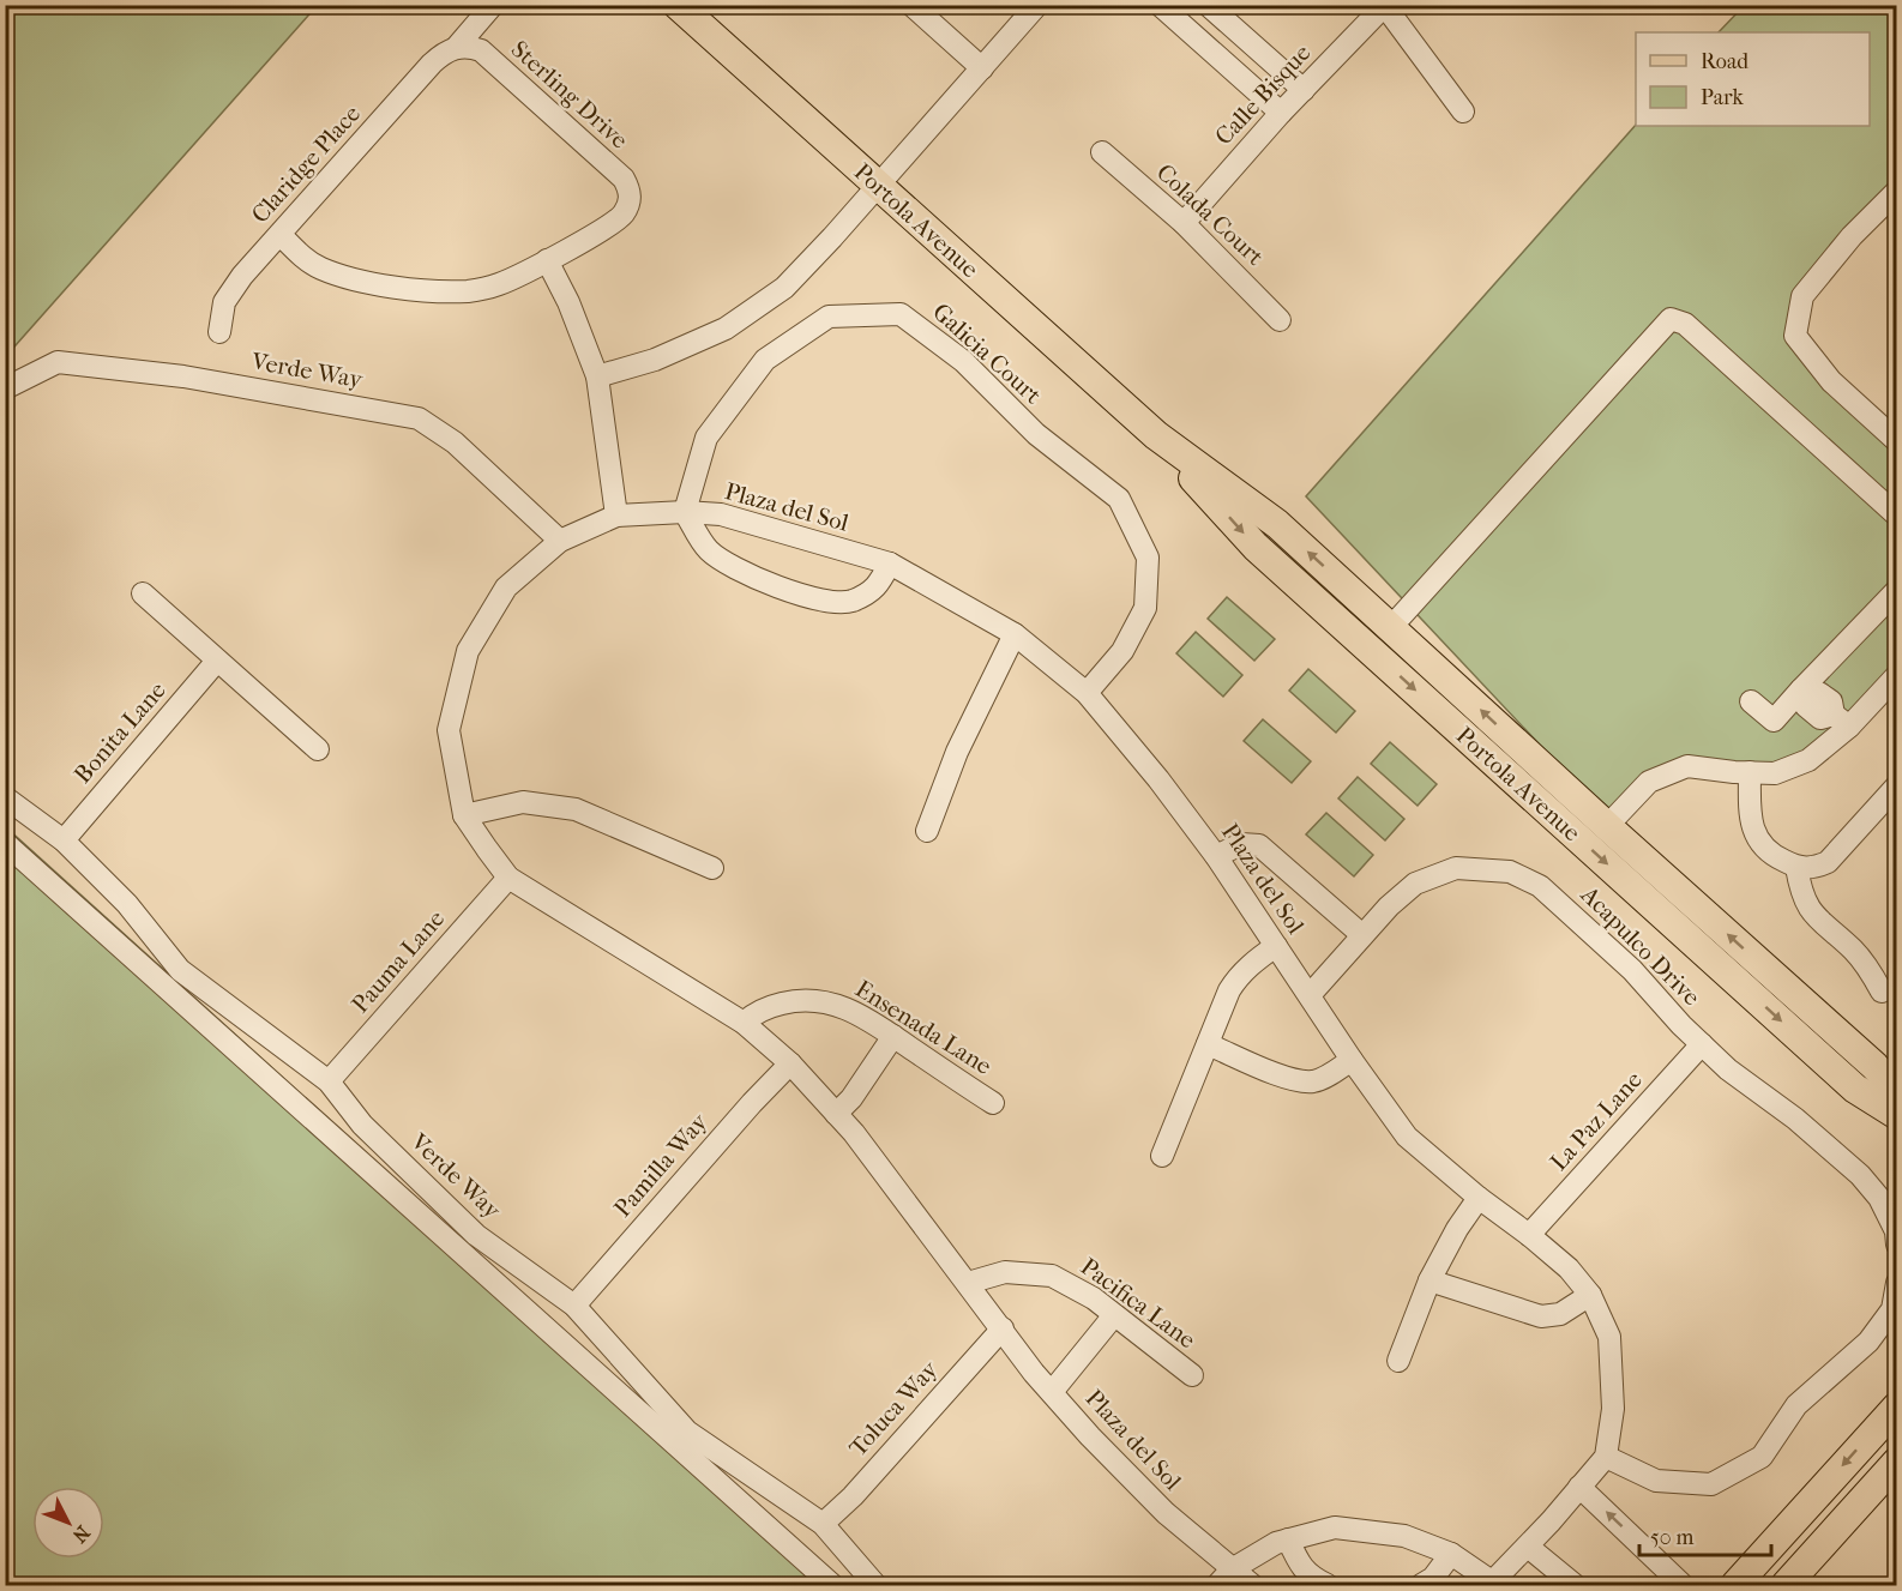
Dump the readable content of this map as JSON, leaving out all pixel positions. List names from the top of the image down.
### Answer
{
  "streets": {
    "main road": ["Portola Avenue"],
    "street": [
      "Sterling Drive",
      "Calle Bisque",
      "Claridge Place",
      "Colada Court",
      "Galicia Court",
      "Verde Way",
      "Plaza del Sol",
      "Bonita Lane",
      "Acapulco Drive",
      "Pauma Lane",
      "Ensenada Lane",
      "La Paz Lane",
      "Pamilla Way",
      "Pacifica Lane",
      "Toluca Way"
    ]
  },
  "crossings": [
    ["Sterling Drive", "Claridge Place"],
    ["Calle Bisque", "Colada Court"],
    ["Galicia Court", "Plaza del Sol"],
    ["Verde Way", "Plaza del Sol"],
    ["Verde Way", "Bonita Lane"],
    ["Verde Way", "Pauma Lane"],
    ["Verde Way", "Pamilla Way"],
    ["Verde Way", "Toluca Way"],
    ["Plaza del Sol", "Acapulco Drive"],
    ["Plaza del Sol", "Pauma Lane"],
    ["Plaza del Sol", "Ensenada Lane"],
    ["Plaza del Sol", "La Paz Lane"],
    ["Plaza del Sol", "Pamilla Way"],
    ["Plaza del Sol", "Pacifica Lane"],
    ["Plaza del Sol", "Toluca Way"],
    ["Acapulco Drive", "La Paz Lane"]
  ],
  "legend": ["Road", "Park"],
  "scale_bar": "50 m",
  "north": "bottom right"
}
